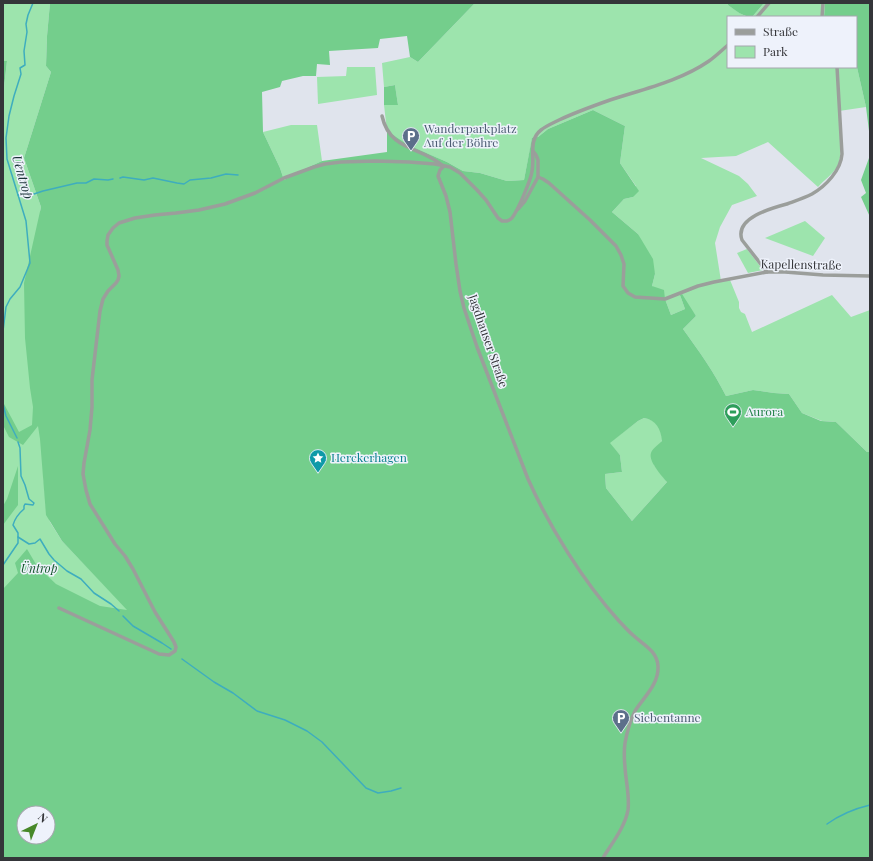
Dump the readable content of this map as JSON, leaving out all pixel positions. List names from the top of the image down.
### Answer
{
  "streets": {
    "street": ["Kapellenstraße", "Jagdhauser Straße"]
  },
  "water": ["Uentrop"],
  "parks": ["Üntrop"],
  "places": {
    "parking": ["Wanderparkplatz Auf der Böhre", "Siebentanne"],
    "sports": ["Aurora"],
    "place": ["Herckerhagen"]
  },
  "legend": ["Straße", "Park"],
  "north": "top right"
}
